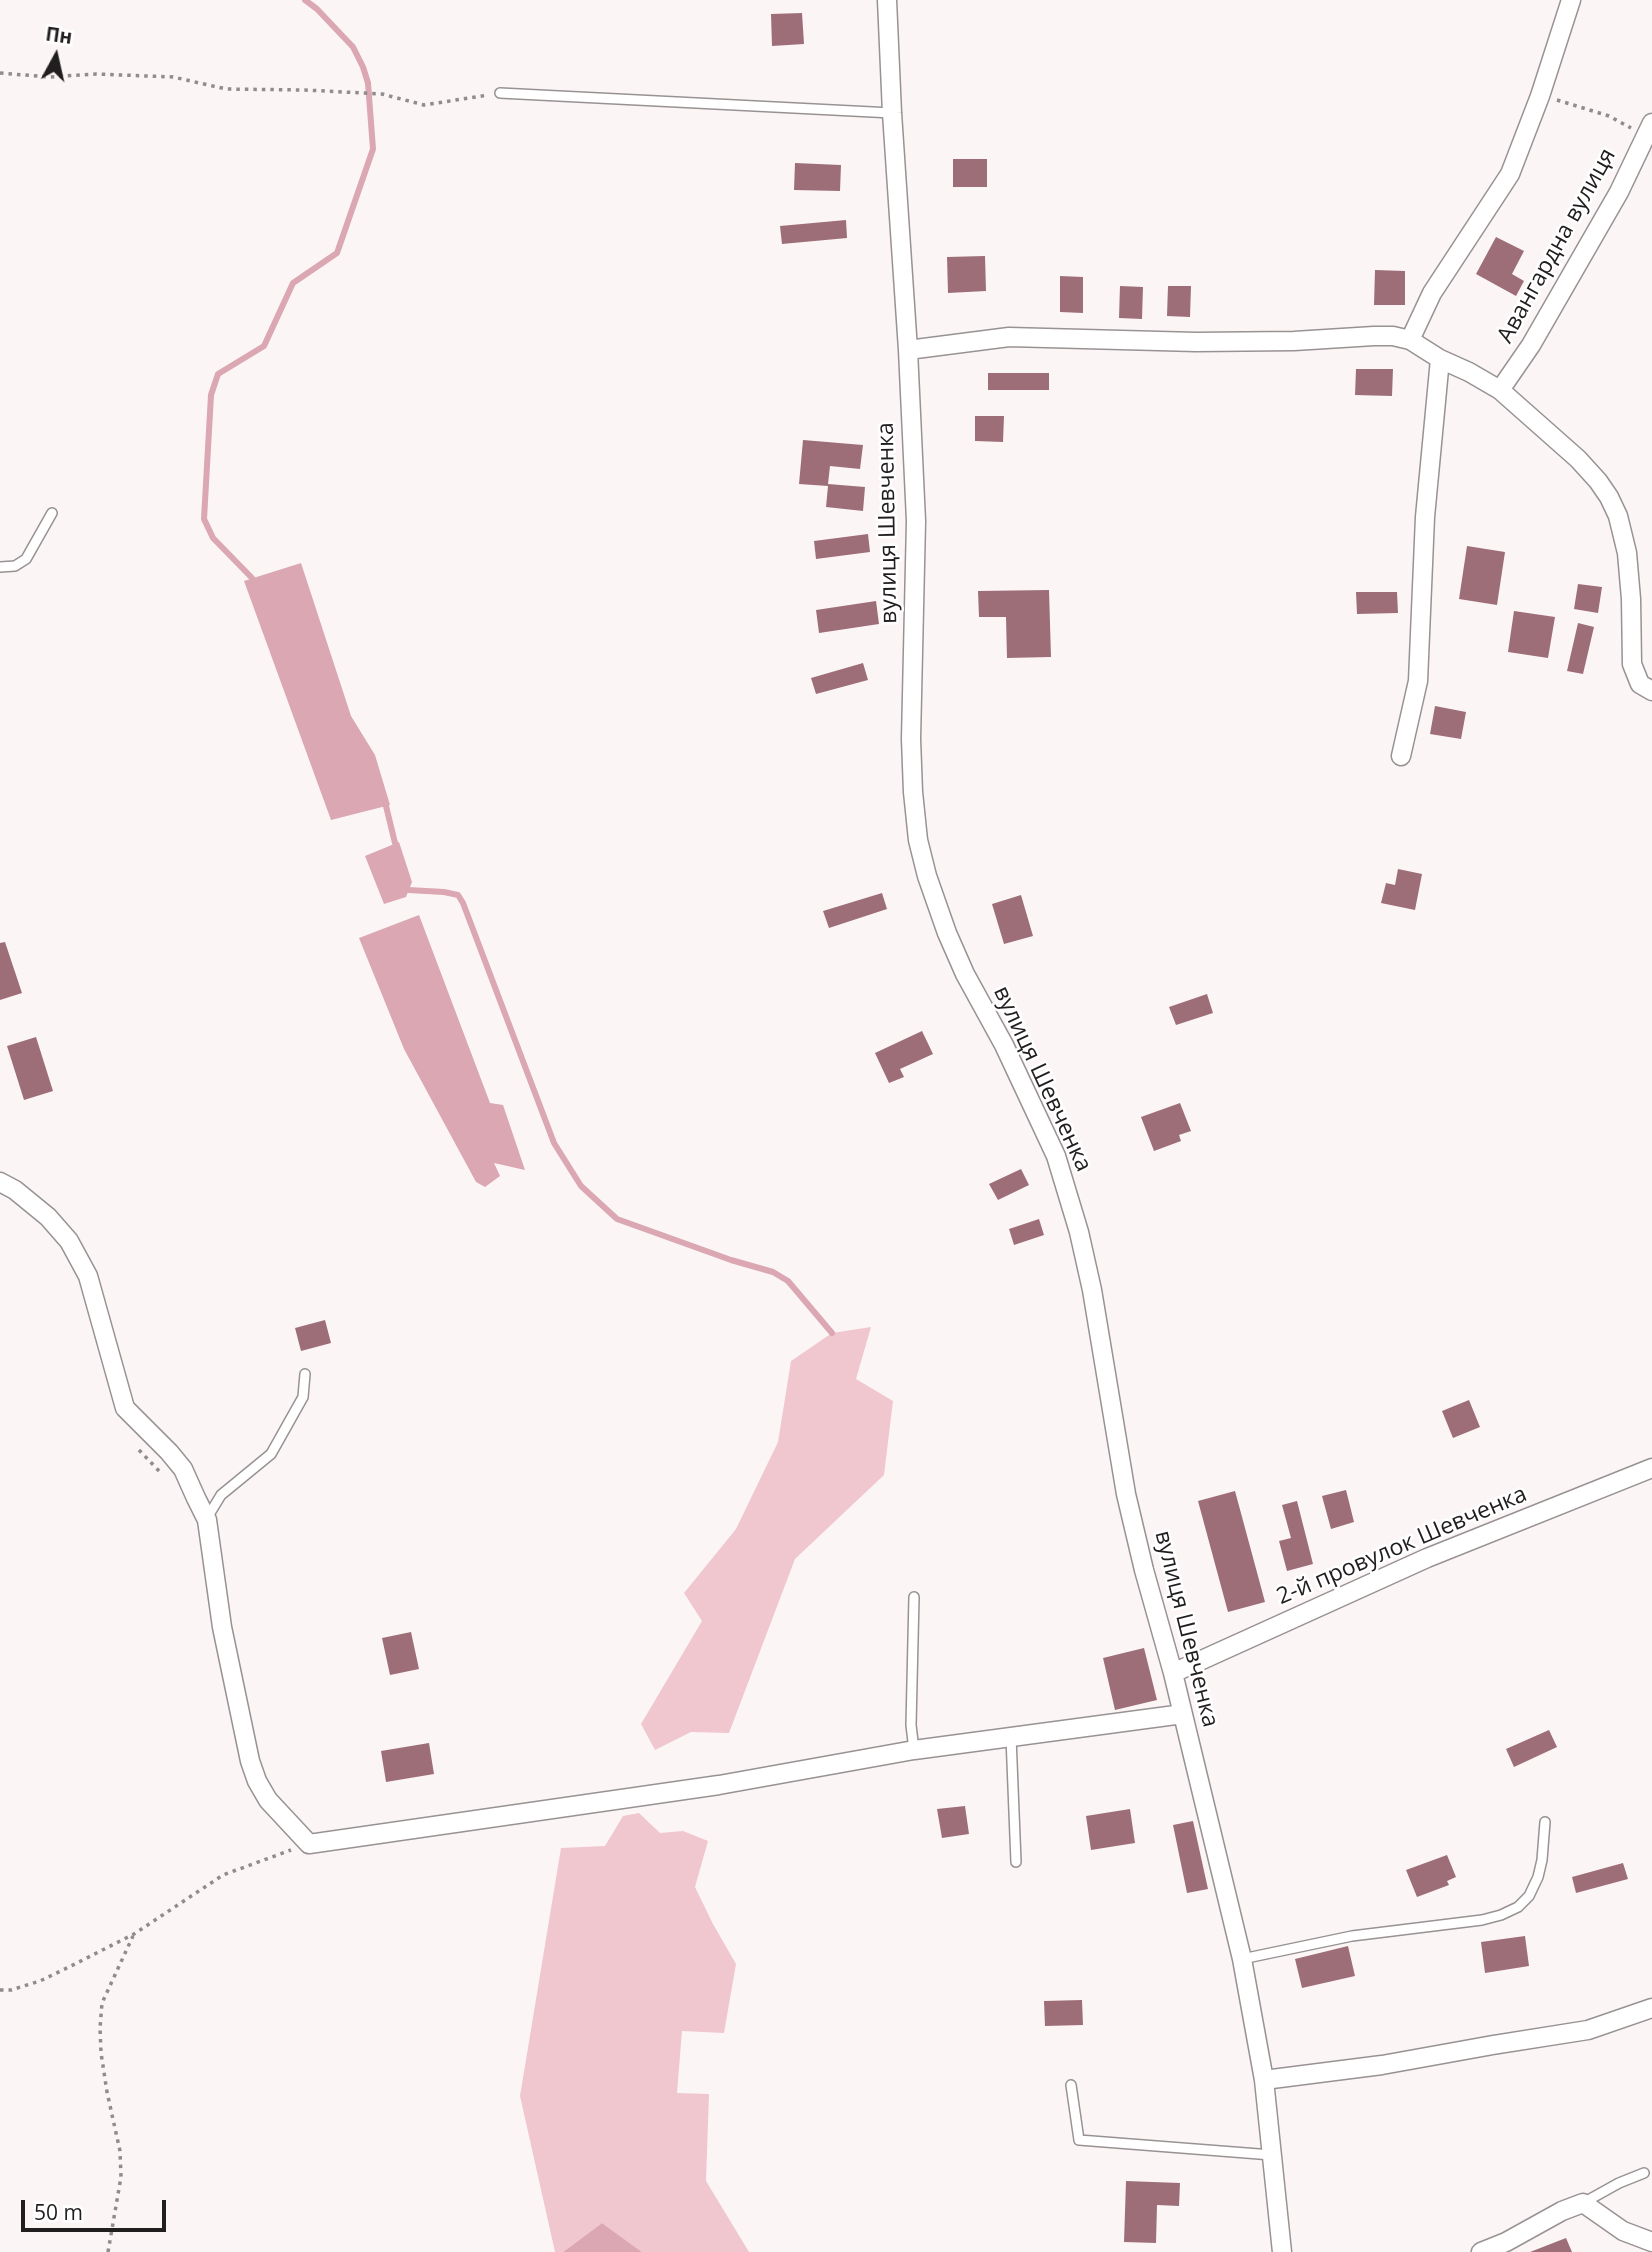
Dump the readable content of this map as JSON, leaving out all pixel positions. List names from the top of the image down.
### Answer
{
  "streets": {
    "street": ["Авангардна вулиця", "вулиця Шевченка", "2-й провулок Шевченка"]
  },
  "crossings": [
    ["вулиця Шевченка", "2-й провулок Шевченка"]
  ],
  "scale_bar": "50 m",
  "north": "top"
}
